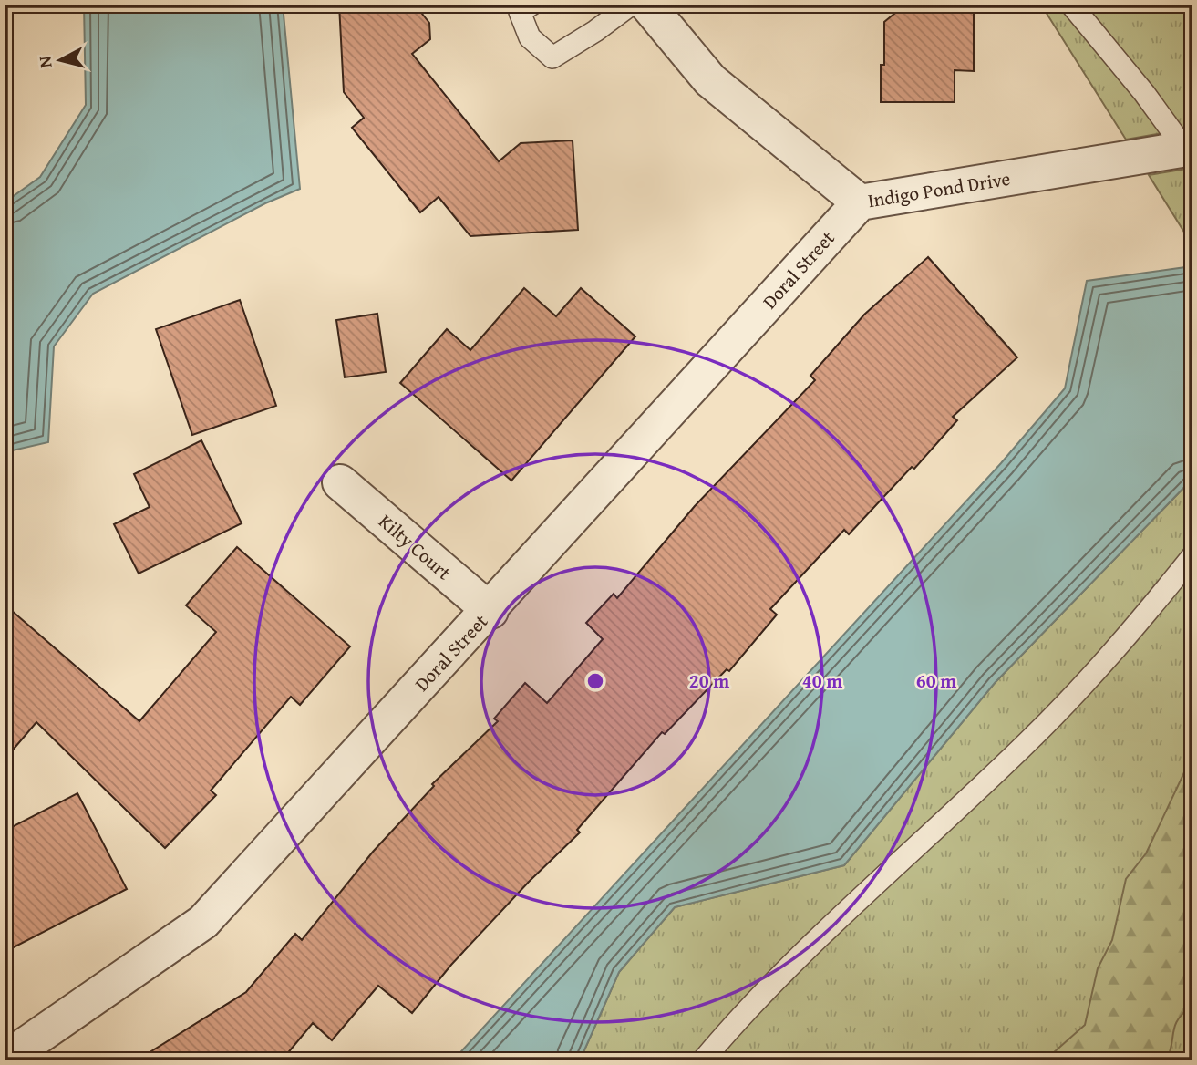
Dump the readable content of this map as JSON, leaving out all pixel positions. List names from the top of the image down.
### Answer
{
  "streets": {
    "street": ["Indigo Pond Drive", "Doral Street", "Kilty Court"]
  },
  "crossings": [
    ["Indigo Pond Drive", "Doral Street"],
    ["Doral Street", "Kilty Court"]
  ],
  "north": "left",
  "rings": ["20 m", "40 m", "60 m"]
}
